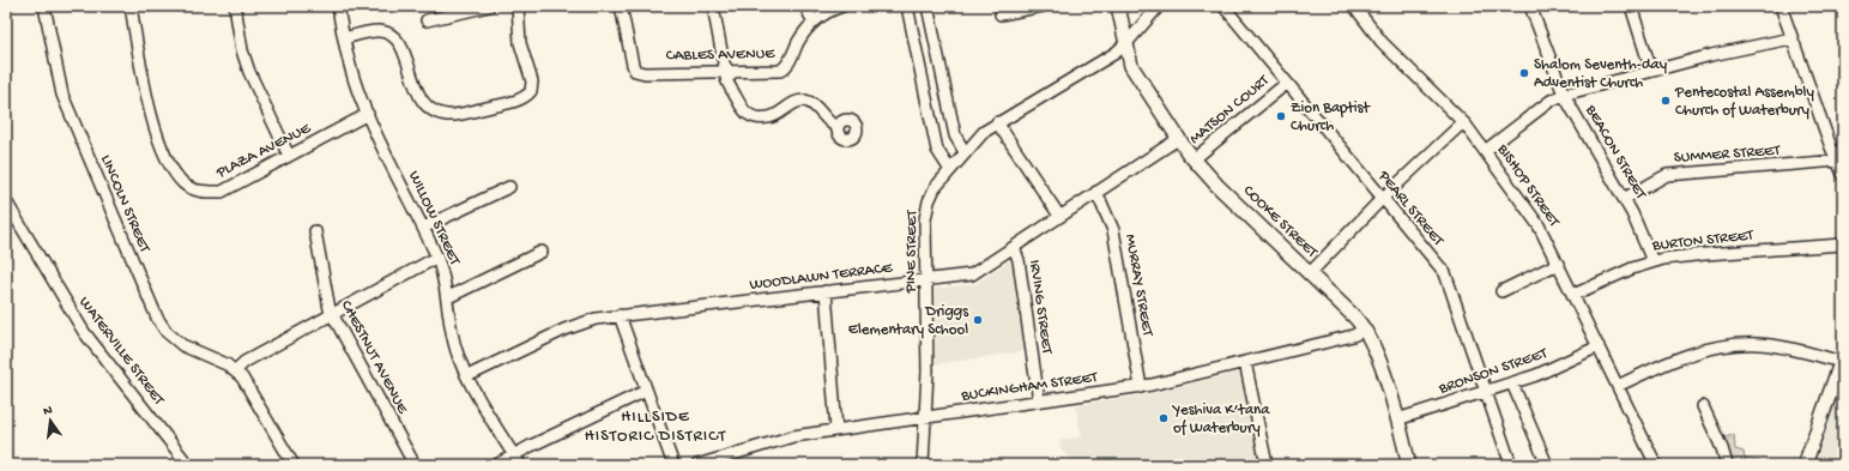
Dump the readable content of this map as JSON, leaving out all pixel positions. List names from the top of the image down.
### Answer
{
  "streets": {
    "main road": ["COOKE STREET"],
    "street": [
      "CABLES AVENUE",
      "MATSON COURT",
      "PLAZA AVENUE",
      "BEACON STREET",
      "SUMMER STREET",
      "BISHOP STREET",
      "LINCOLN STREET",
      "PEARL STREET",
      "WILLOW STREET",
      "BURTON STREET",
      "PINE STREET",
      "WOODLAWN TERRACE",
      "MURRAY STREET",
      "IRVING STREET",
      "WATERVILLE STREET",
      "CHESTNUT AVENUE",
      "BRONSON STREET",
      "BUCKINGHAM STREET"
    ]
  },
  "crossings": [
    ["MATSON COURT", "PEARL STREET"],
    ["MATSON COURT", "COOKE STREET"],
    ["PLAZA AVENUE", "WILLOW STREET"],
    ["BEACON STREET", "SUMMER STREET"],
    ["BEACON STREET", "BURTON STREET"],
    ["BISHOP STREET", "BURTON STREET"],
    ["BISHOP STREET", "BRONSON STREET"],
    ["PEARL STREET", "BRONSON STREET"],
    ["WILLOW STREET", "WOODLAWN TERRACE"],
    ["COOKE STREET", "PINE STREET"],
    ["COOKE STREET", "WOODLAWN TERRACE"],
    ["COOKE STREET", "BRONSON STREET"],
    ["COOKE STREET", "BUCKINGHAM STREET"],
    ["PINE STREET", "WOODLAWN TERRACE"],
    ["PINE STREET", "BUCKINGHAM STREET"],
    ["WOODLAWN TERRACE", "MURRAY STREET"],
    ["WOODLAWN TERRACE", "IRVING STREET"],
    ["MURRAY STREET", "BUCKINGHAM STREET"],
    ["IRVING STREET", "BUCKINGHAM STREET"]
  ],
  "districts": ["HILLSIDE HISTORIC DISTRICT"],
  "places": [
    "Shalom Seventh-day Adventist Church",
    "Pentecostal Assembly Church of Waterbury",
    "Zion Baptist Church",
    "Driggs Elementary School",
    "Yeshiva K’tana of Waterbury"
  ],
  "north": "top"
}
